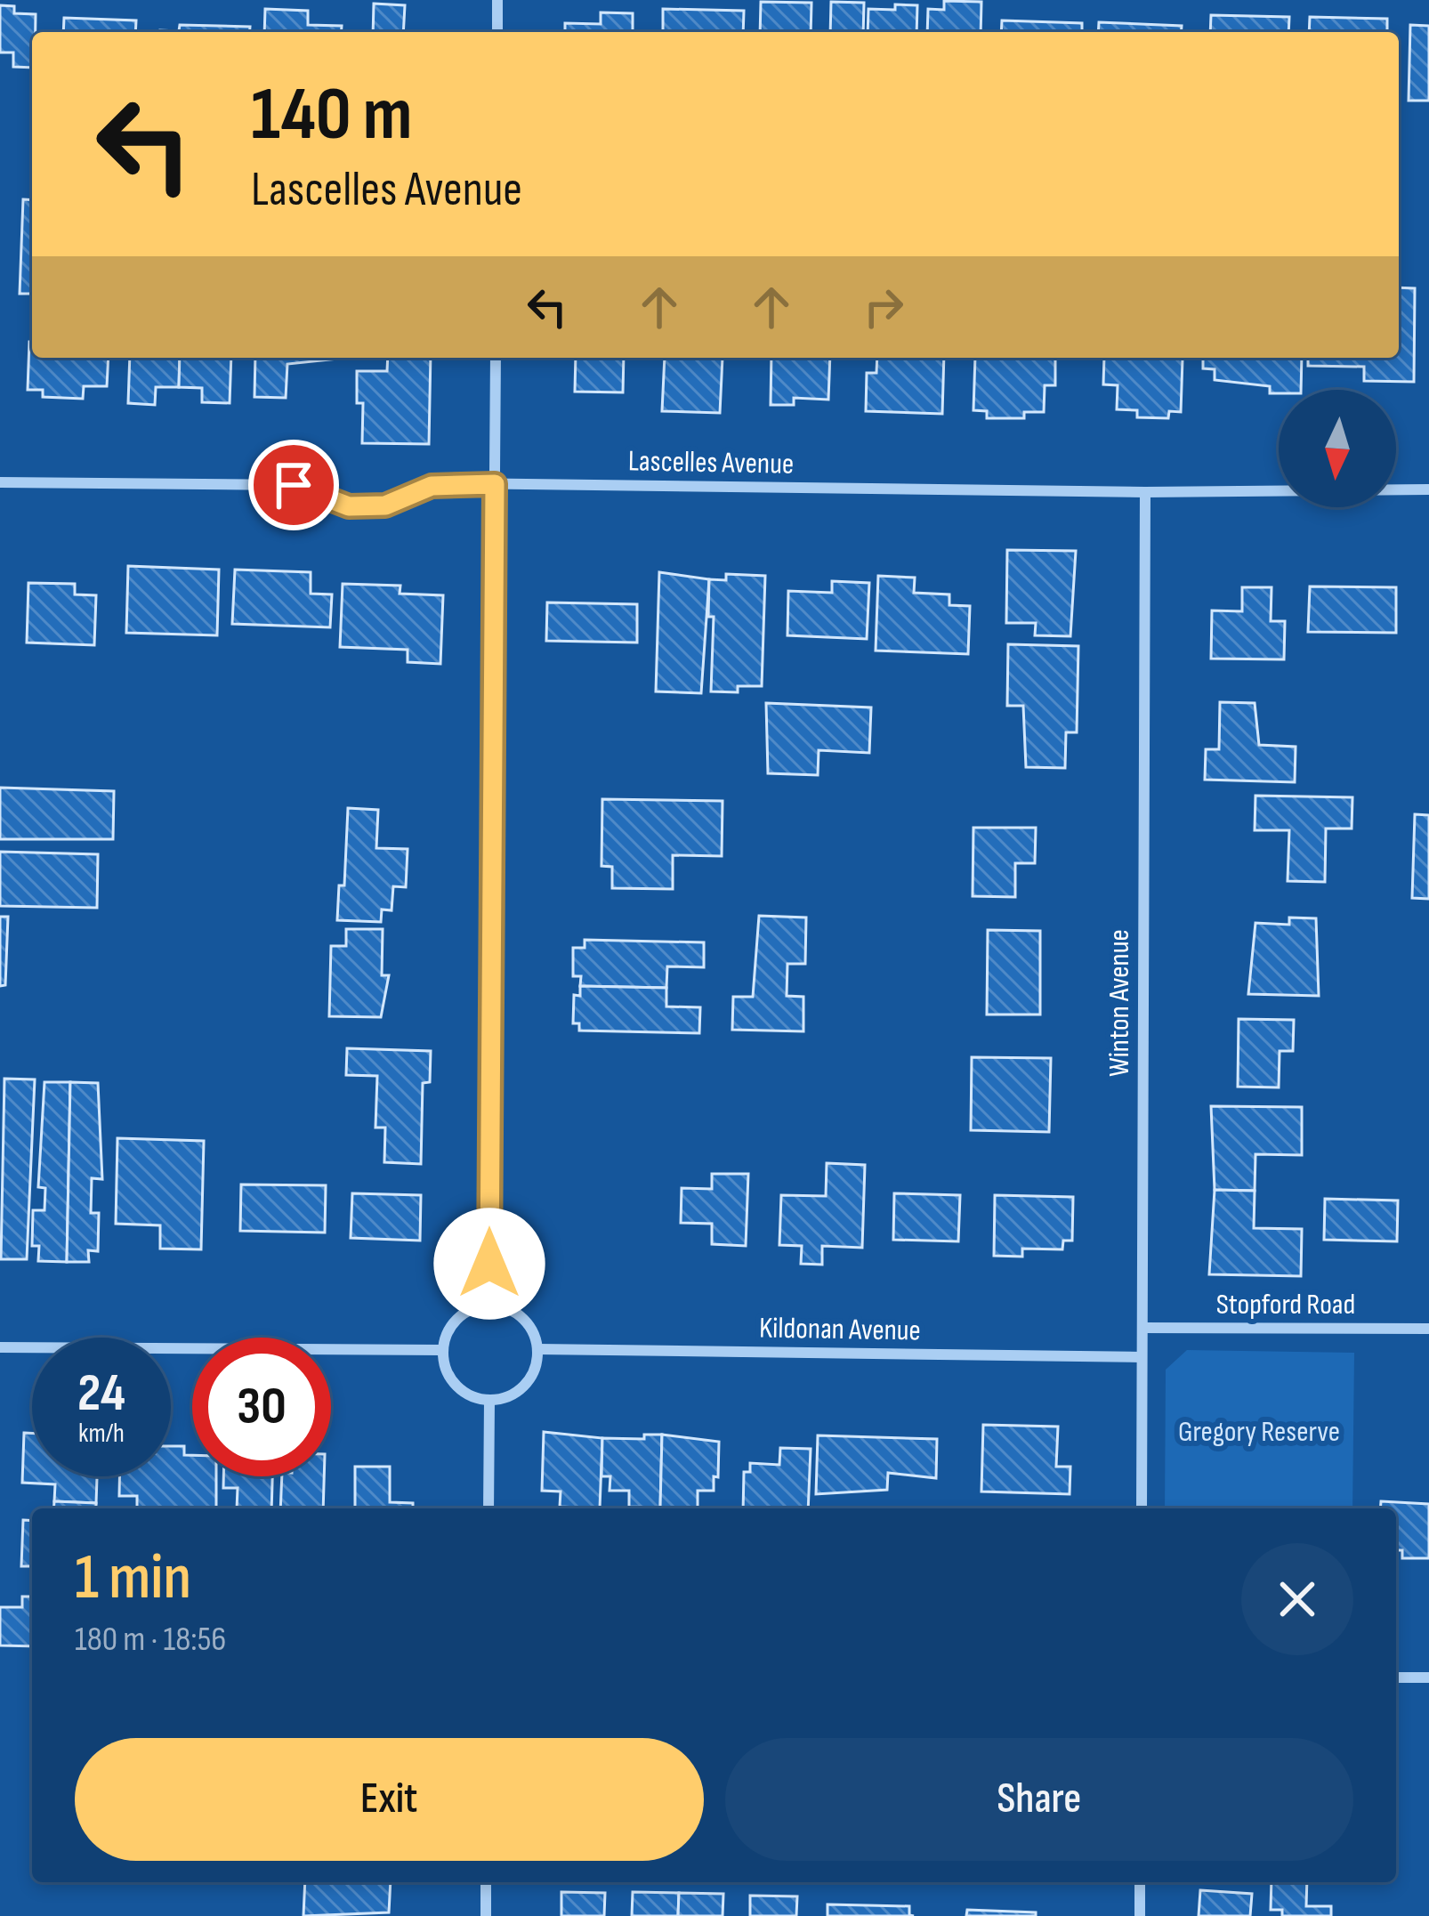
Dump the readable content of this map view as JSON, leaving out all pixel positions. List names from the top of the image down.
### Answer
{
  "streets": {
    "street": [
      "Lascelles Avenue",
      "Winton Avenue",
      "Stopford Road",
      "Kildonan Avenue"
    ]
  },
  "crossings": [
    ["Lascelles Avenue", "Winton Avenue"],
    ["Winton Avenue", "Stopford Road"],
    ["Winton Avenue", "Kildonan Avenue"]
  ],
  "parks": ["Gregory Reserve"],
  "north": "bottom",
  "page": {
    "turn": ["140 m", "Lascelles Avenue"],
    "speed": "24 km/h",
    "limit": "30",
    "heading": ["1 min", "180 m · 18:56"],
    "buttons": ["Exit", "Share"]
  }
}
